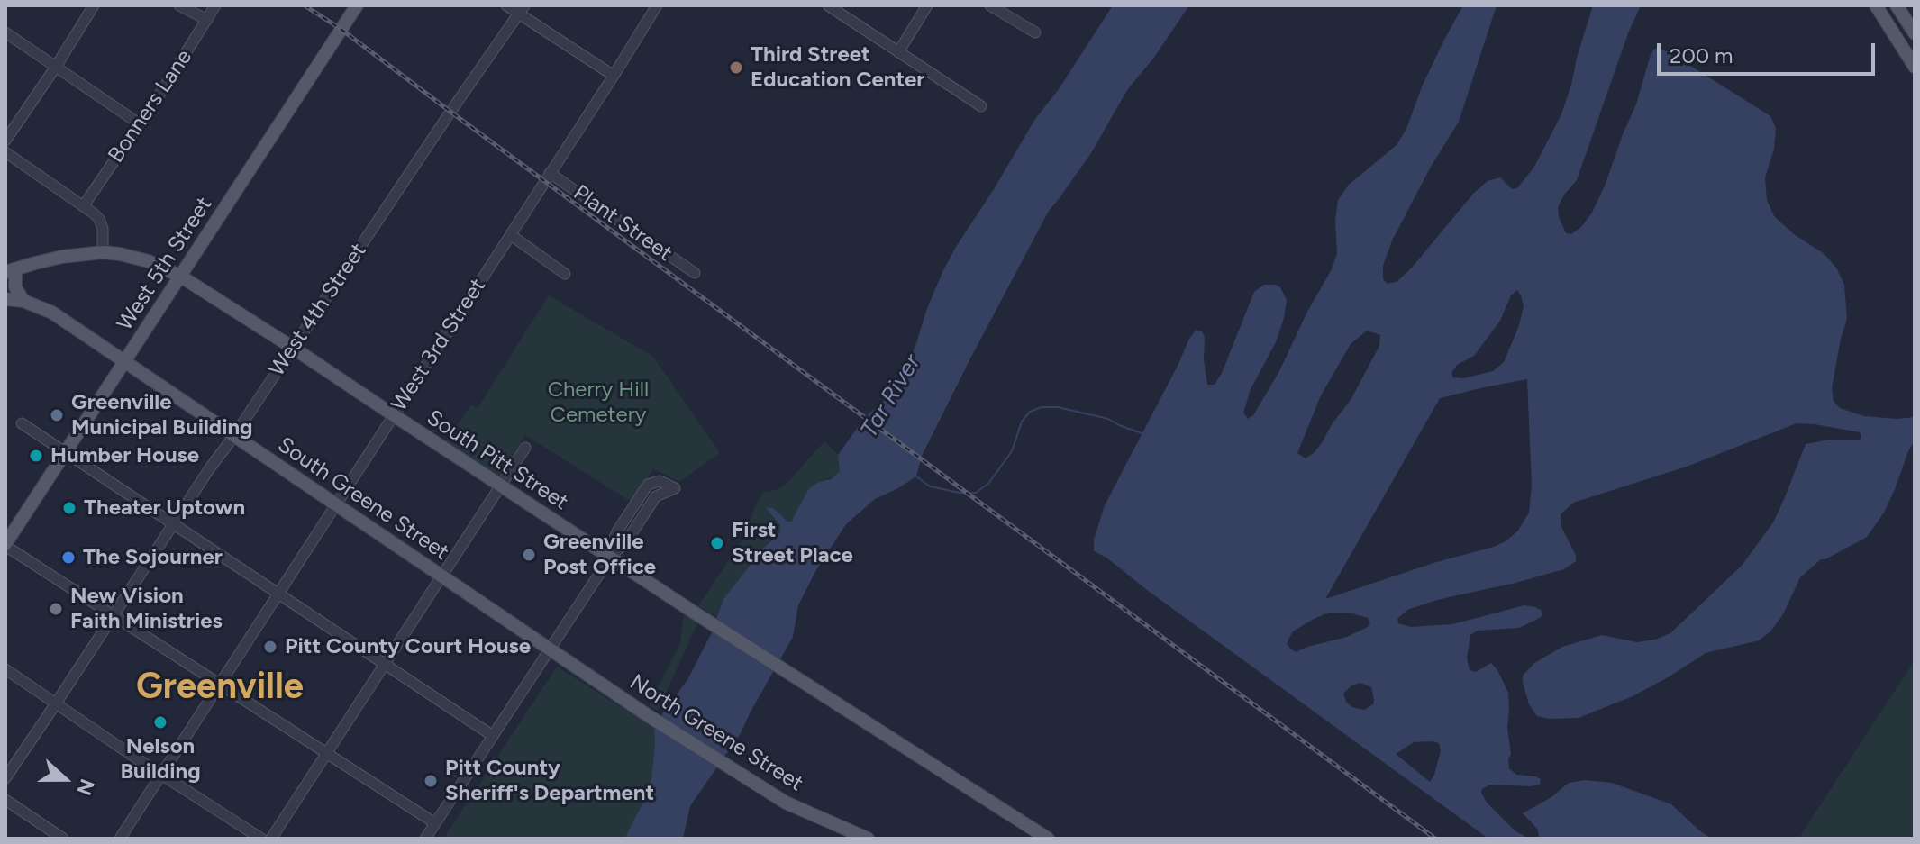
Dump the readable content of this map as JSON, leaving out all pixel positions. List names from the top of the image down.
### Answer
{
  "streets": {
    "main road": [
      "West 5th Street",
      "South Pitt Street",
      "South Greene Street",
      "North Greene Street"
    ],
    "street": [
      "Bonners Lane",
      "Plant Street",
      "West 4th Street",
      "West 3rd Street"
    ]
  },
  "crossings": [
    ["Plant Street", "West 3rd Street"],
    ["West 5th Street", "South Pitt Street"],
    ["West 5th Street", "South Greene Street"],
    ["West 4th Street", "South Pitt Street"],
    ["West 4th Street", "South Greene Street"],
    ["West 3rd Street", "South Pitt Street"],
    ["West 3rd Street", "South Greene Street"],
    ["South Greene Street", "North Greene Street"]
  ],
  "districts": ["Greenville"],
  "water": ["Tar River"],
  "parks": ["Cherry Hill Cemetery"],
  "places": [
    "Third Street Education Center",
    "Greenville Municipal Building",
    "Humber House",
    "Theater Uptown",
    "First Street Place",
    "Greenville Post Office",
    "The Sojourner",
    "New Vision Faith Ministries",
    "Pitt County Court House",
    "Nelson Building",
    "Pitt County Sheriff's Department"
  ],
  "scale_bar": "200 m",
  "north": "right"
}
